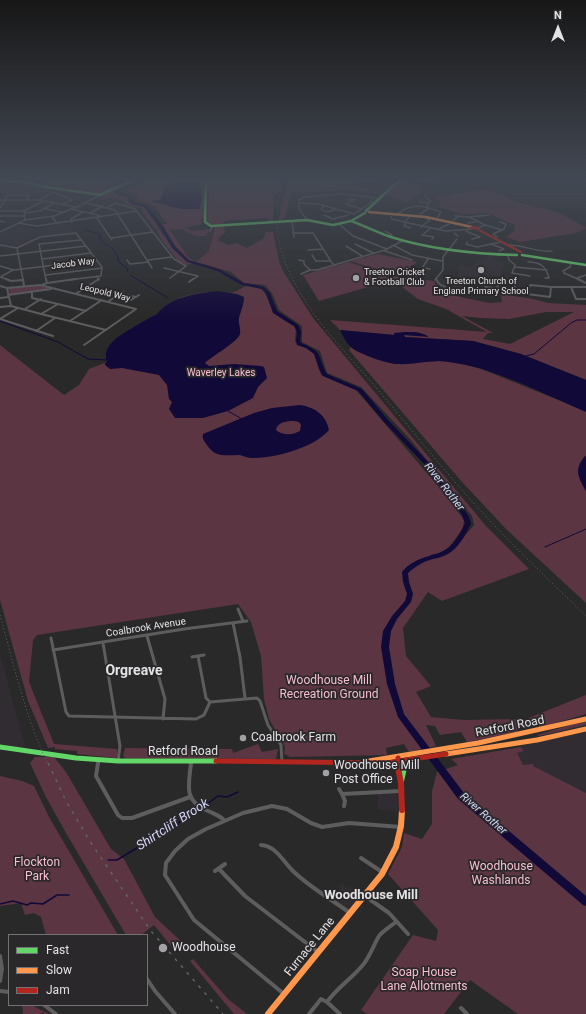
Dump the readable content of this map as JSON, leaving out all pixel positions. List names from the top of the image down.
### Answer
{
  "streets": {
    "main road": ["Retford Road", "Furnace Lane"],
    "street": ["Jacob Way", "Leopold Way", "Coalbrook Avenue"]
  },
  "crossings": [
    ["Retford Road", "Furnace Lane"]
  ],
  "districts": ["Orgreave", "Woodhouse Mill"],
  "water": ["River Rother", "Shirtcliff Brook"],
  "parks": [
    "Waverley Lakes",
    "Woodhouse Mill Recreation Ground",
    "Flockton Park",
    "Woodhouse Washlands",
    "Soap House Lane Allotments"
  ],
  "places": [
    "Treeton Church of England Primary School",
    "Treeton Cricket & Football Club",
    "Coalbrook Farm",
    "Woodhouse Mill Post Office",
    "Woodhouse"
  ],
  "legend": ["Fast", "Slow", "Jam"],
  "north": "top"
}
